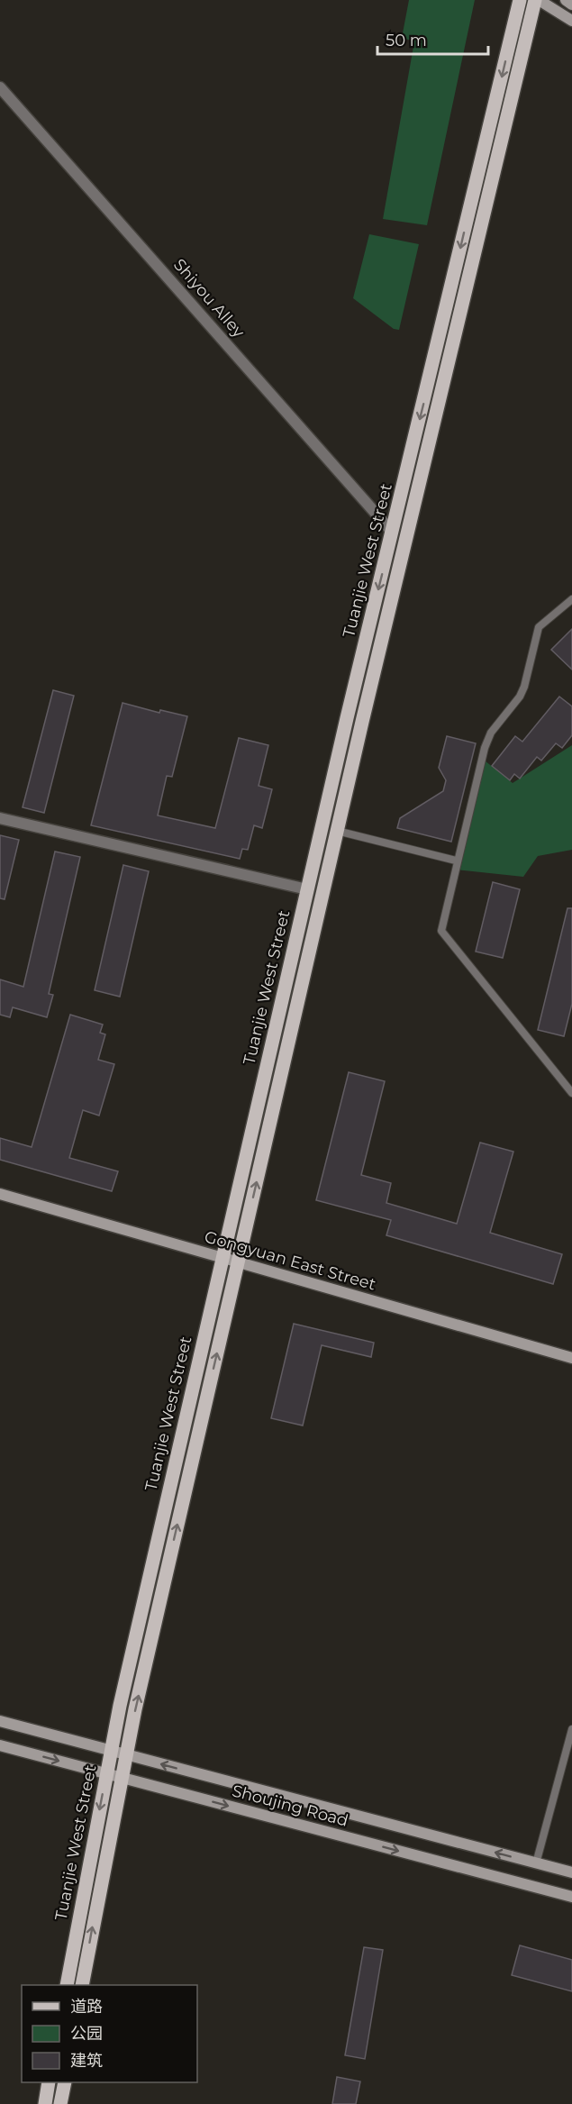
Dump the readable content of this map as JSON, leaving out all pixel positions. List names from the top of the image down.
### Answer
{
  "streets": {
    "main road": ["Tuanjie West Street", "Gongyuan East Street", "Shoujing Road"],
    "street": ["Shiyou Alley"]
  },
  "crossings": [
    ["Shiyou Alley", "Tuanjie West Street"],
    ["Tuanjie West Street", "Gongyuan East Street"],
    ["Tuanjie West Street", "Shoujing Road"]
  ],
  "legend": ["道路", "公园", "建筑"],
  "scale_bar": "50 m"
}
